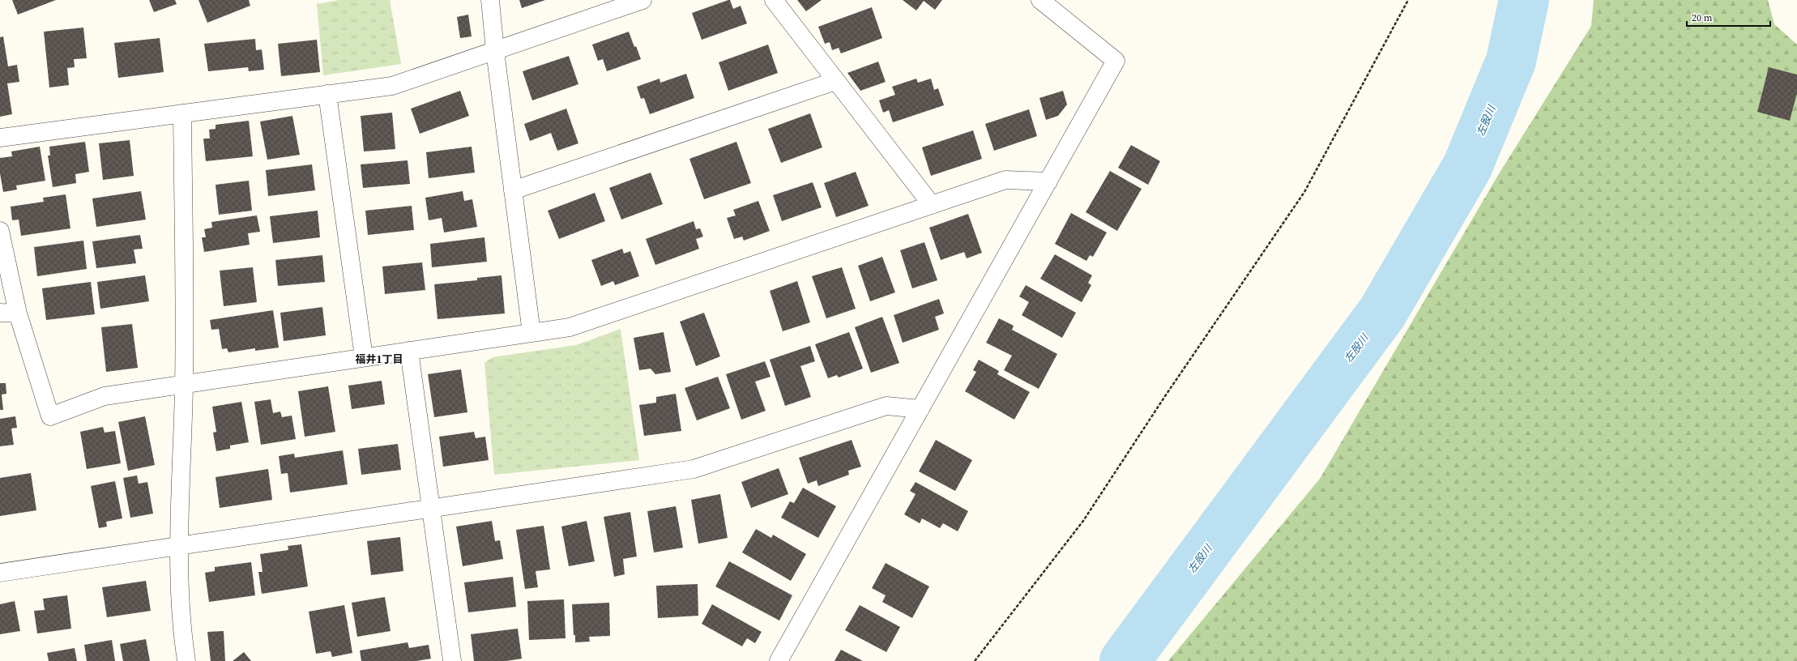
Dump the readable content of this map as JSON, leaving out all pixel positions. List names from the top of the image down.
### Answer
{
  "districts": ["福井1丁目"],
  "water": ["左股川"],
  "scale_bar": "20 m"
}
